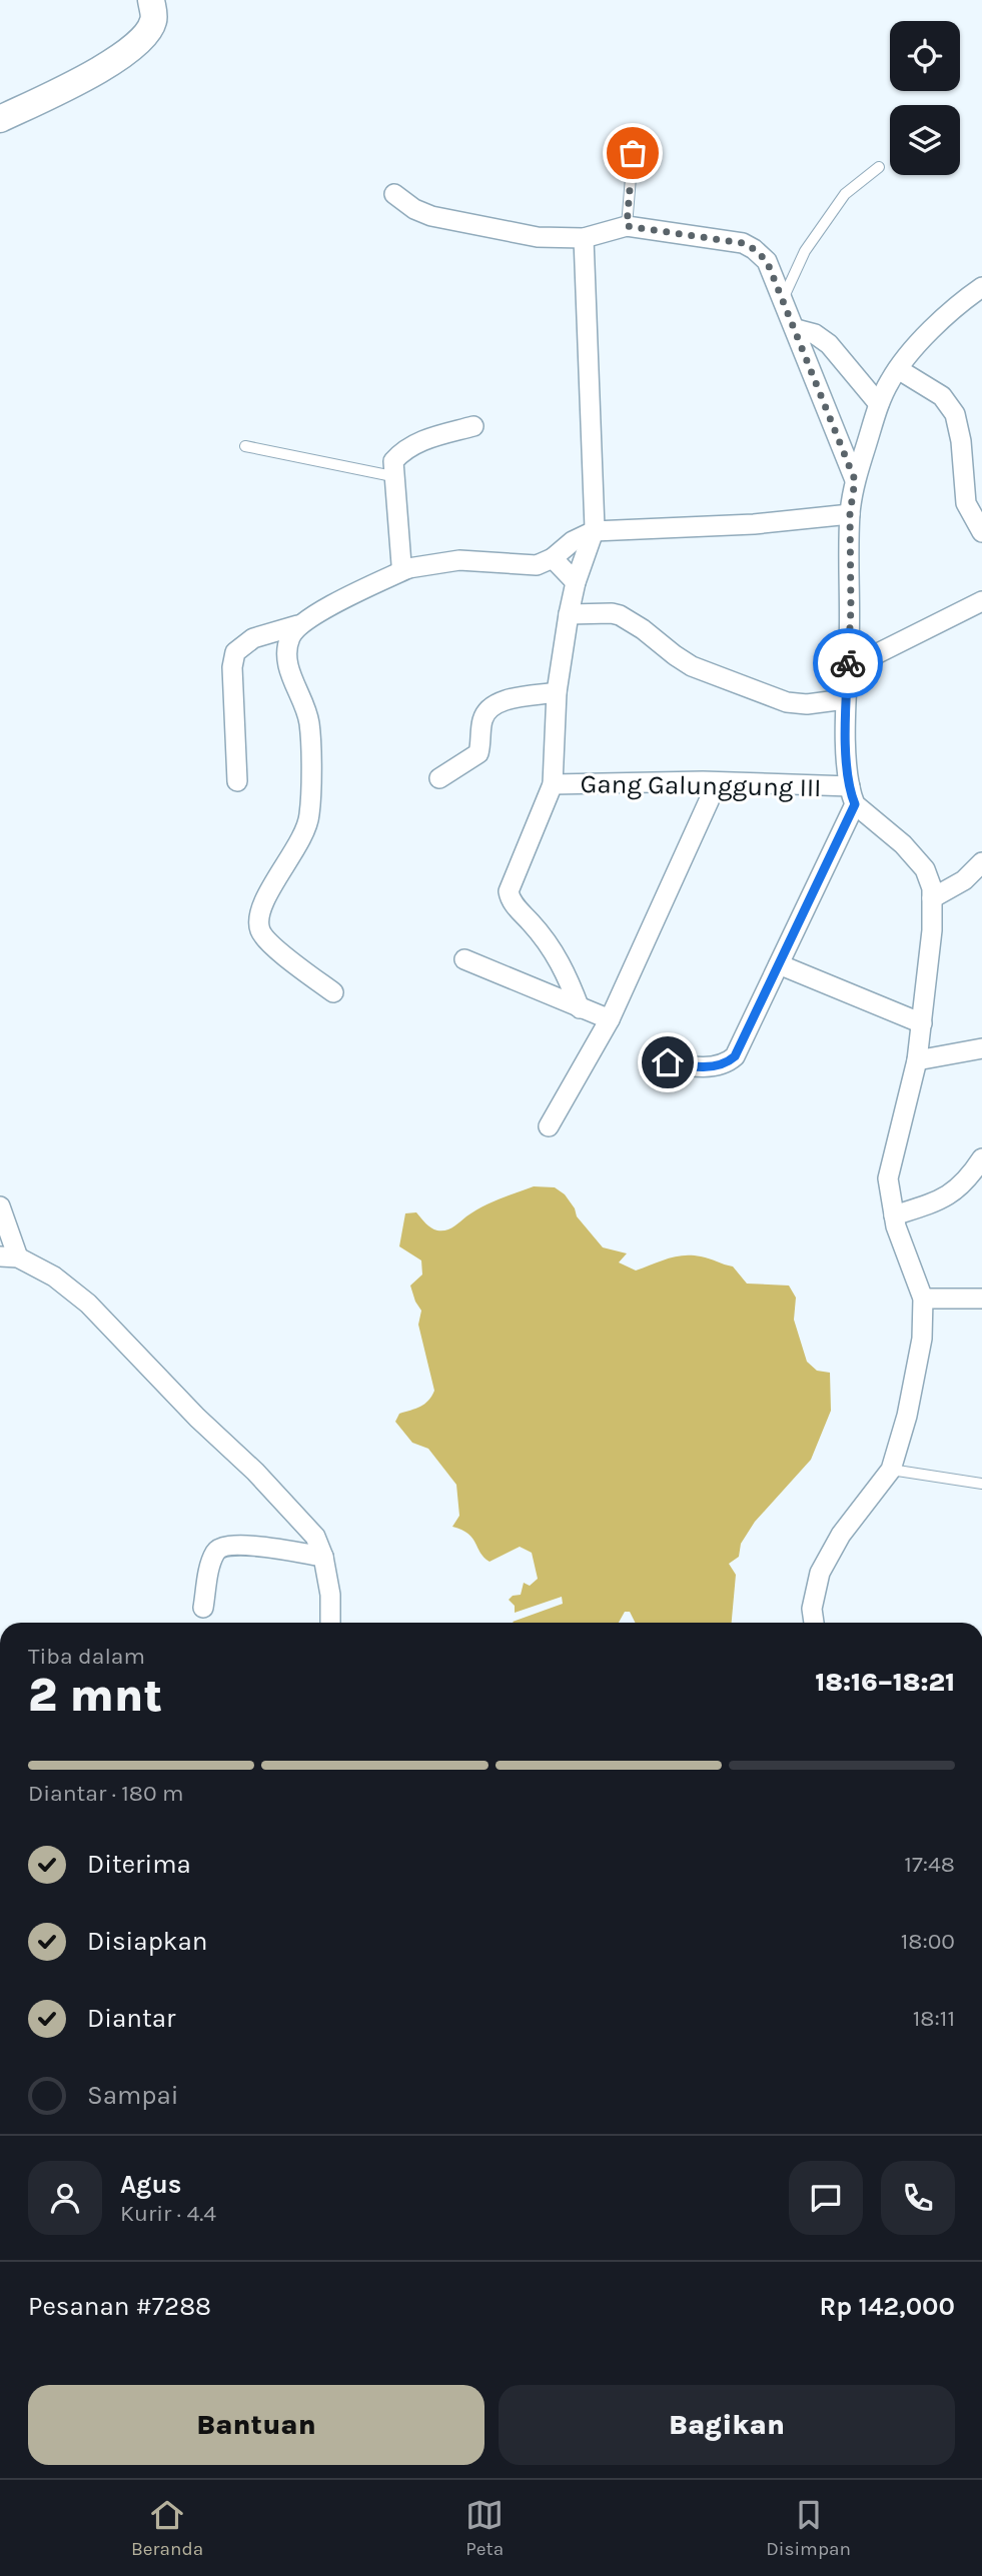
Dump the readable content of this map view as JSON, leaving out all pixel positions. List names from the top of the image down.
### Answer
{
  "streets": {
    "street": ["Gang Galunggung III"]
  },
  "page": {
    "heading": ["2 mnt", "Tiba dalam", "18:16–18:21"],
    "panel": [
      "Agus",
      "Kurir · 4.4",
      "Pesanan #7288",
      "Rp 142,000"
    ],
    "bar": "Diantar · 180 m",
    "list": [
      ["Diterima", "17:48"],
      ["Disiapkan", "18:00"],
      ["Diantar", "18:11"],
      "Sampai"
    ],
    "buttons": ["Bantuan", "Bagikan"],
    "tabs": ["Beranda", "Peta", "Disimpan"]
  }
}
